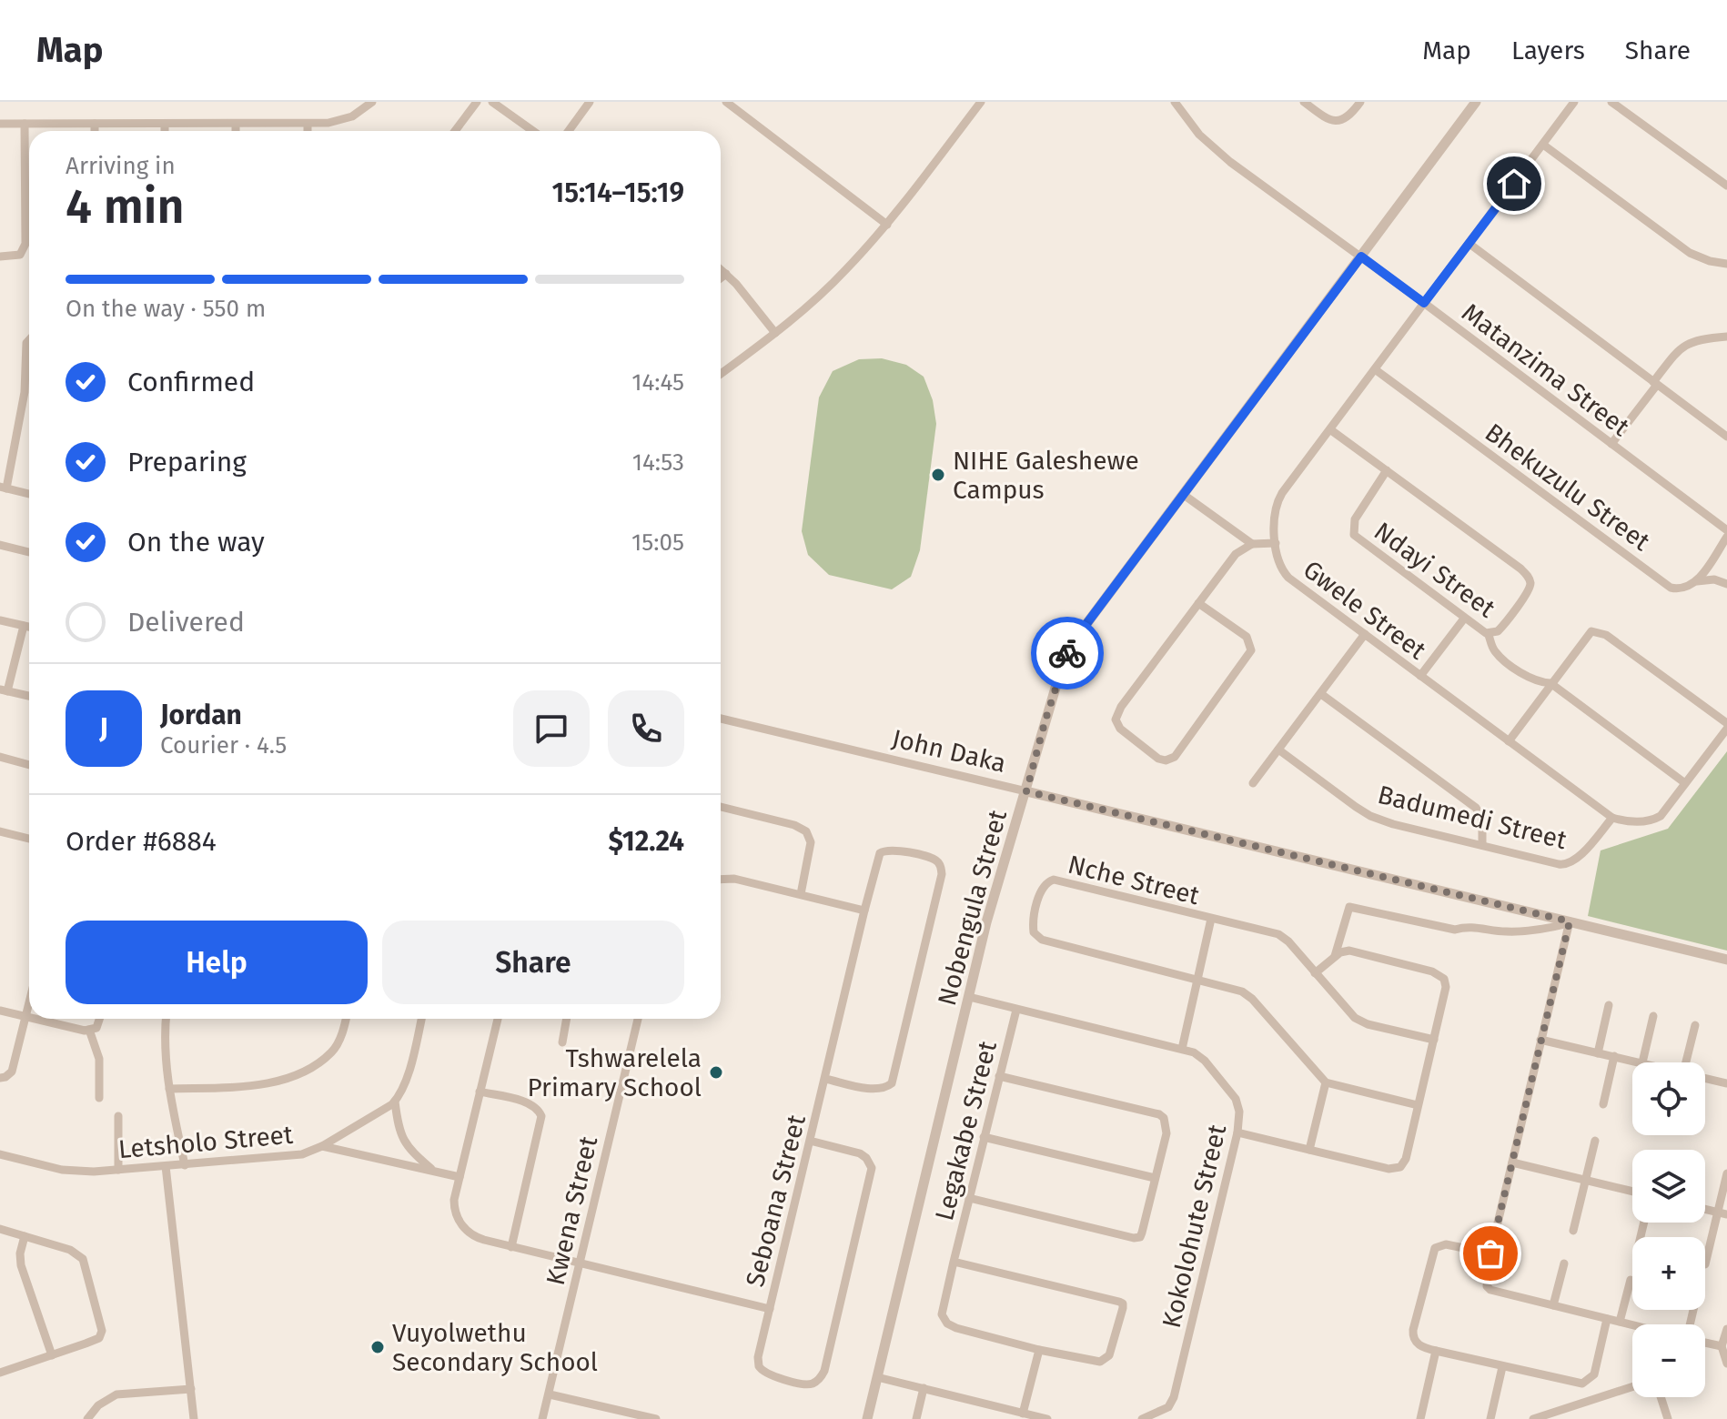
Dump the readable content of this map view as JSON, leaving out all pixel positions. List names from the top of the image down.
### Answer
{
  "streets": {
    "street": [
      "Matanzima Street",
      "Bhekuzulu Street",
      "Ndayi Street",
      "Gwele Street",
      "John Daka",
      "Badumedi Street",
      "Nche Street",
      "Nobengula Street",
      "Legakabe Street",
      "Letsholo Street",
      "Seboana Street",
      "Kwena Street",
      "Kokolohute Street"
    ]
  },
  "crossings": [
    ["Matanzima Street", "Gwele Street"],
    ["Matanzima Street", "Nobengula Street"],
    ["Bhekuzulu Street", "Gwele Street"],
    ["Ndayi Street", "Gwele Street"],
    ["Gwele Street", "Badumedi Street"],
    ["John Daka", "Nobengula Street"],
    ["Nobengula Street", "Kokolohute Street"],
    ["Legakabe Street", "Kokolohute Street"],
    ["Seboana Street", "Kwena Street"]
  ],
  "places": ["NIHE Galeshewe Campus", "Tshwarelela Primary School", "Vuyolwethu Secondary School"],
  "page": {
    "header": "Map",
    "nav": ["Map", "Layers", "Share"],
    "heading": ["4 min", "Arriving in", "15:14–15:19"],
    "panel": [
      "Jordan",
      "Courier · 4.5",
      "Order #6884",
      "$12.24"
    ],
    "bar": "On the way · 550 m",
    "list": [
      ["Confirmed", "14:45"],
      ["Preparing", "14:53"],
      ["On the way", "15:05"],
      "Delivered"
    ],
    "round": "J",
    "buttons": ["Help", "Share"],
    "map_buttons": ["+", "−"]
  }
}
